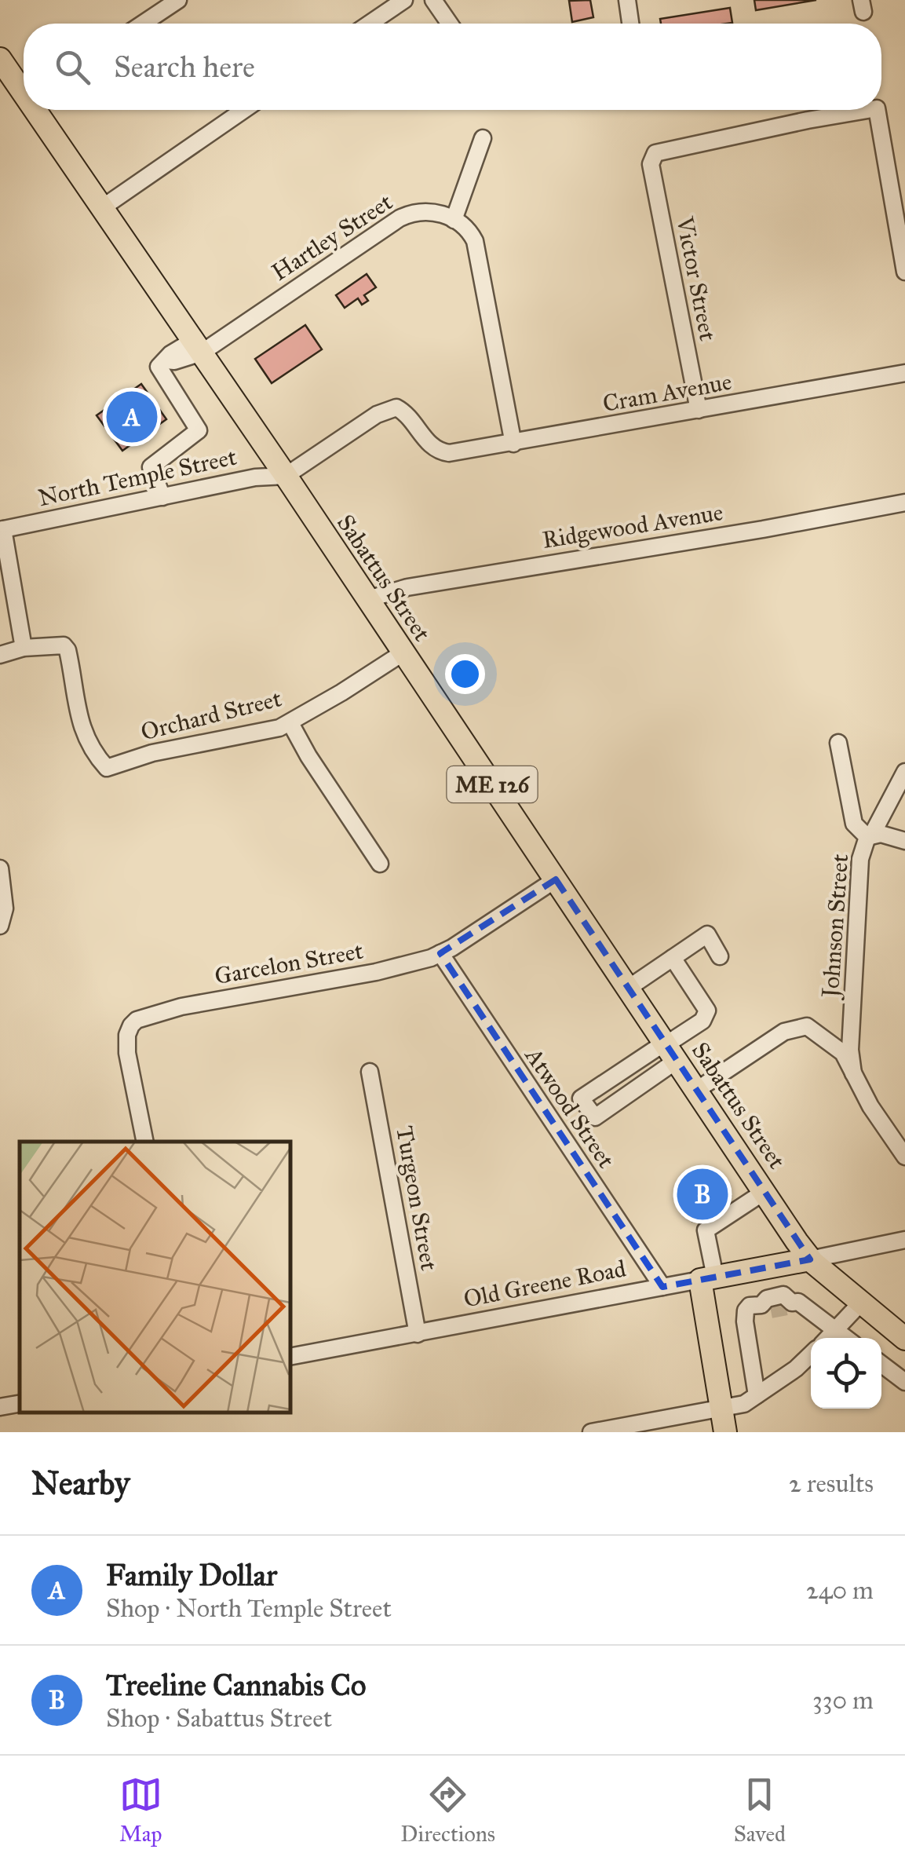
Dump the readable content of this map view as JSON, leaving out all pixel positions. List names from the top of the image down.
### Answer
{
  "streets": {
    "main road": ["Sabattus Street", "ME 126", "Old Greene Road"],
    "street": [
      "Hartley Street",
      "Victor Street",
      "Cram Avenue",
      "North Temple Street",
      "Ridgewood Avenue",
      "Orchard Street",
      "Johnson Street",
      "Garcelon Street",
      "Atwood Street",
      "Turgeon Street"
    ]
  },
  "crossings": [
    ["Hartley Street", "Sabattus Street"],
    ["Victor Street", "Cram Avenue"],
    ["Cram Avenue", "North Temple Street"],
    ["Cram Avenue", "Sabattus Street"],
    ["North Temple Street", "Sabattus Street"],
    ["Ridgewood Avenue", "Sabattus Street"],
    ["Sabattus Street", "Orchard Street"],
    ["Sabattus Street", "Garcelon Street"],
    ["Sabattus Street", "Old Greene Road"],
    ["Garcelon Street", "Atwood Street"],
    ["Atwood Street", "Old Greene Road"],
    ["Turgeon Street", "Old Greene Road"]
  ],
  "page": {
    "search": "Search here",
    "pins": ["A", "B"],
    "heading": ["Nearby", "2 results"],
    "list": [
      {
        "mark": "A",
        "name": "Family Dollar",
        "note": "Shop · North Temple Street",
        "value": "240 m"
      },
      {
        "mark": "B",
        "name": "Treeline Cannabis Co",
        "note": "Shop · Sabattus Street",
        "value": "330 m"
      }
    ],
    "nav": ["Map", "Directions", "Saved"]
  }
}
